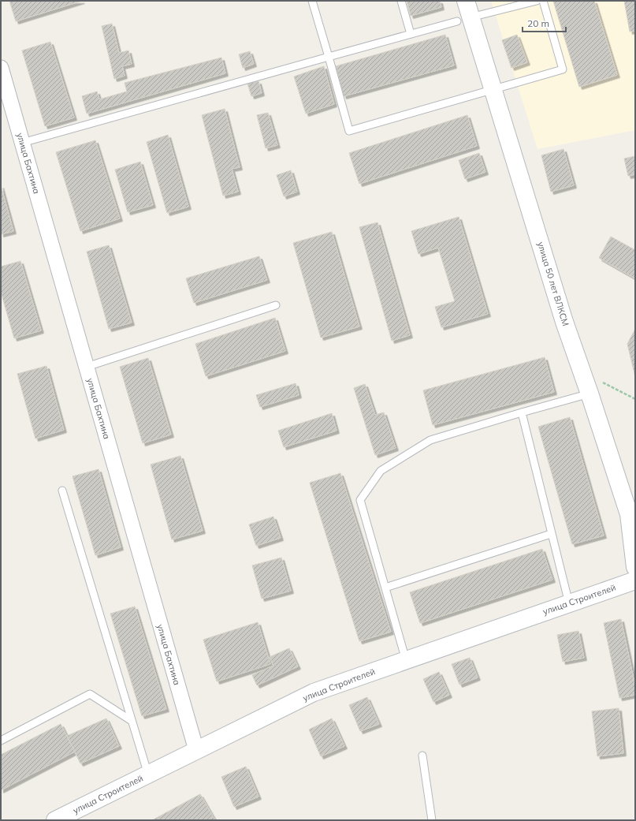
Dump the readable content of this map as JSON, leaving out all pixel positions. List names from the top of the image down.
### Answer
{
  "streets": {
    "main road": ["улица 50 лет ВЛКСМ", "улица Строителей"],
    "street": ["улица Бахтина"]
  },
  "crossings": [
    ["улица Бахтина", "улица Строителей"]
  ],
  "scale_bar": "20 m"
}
